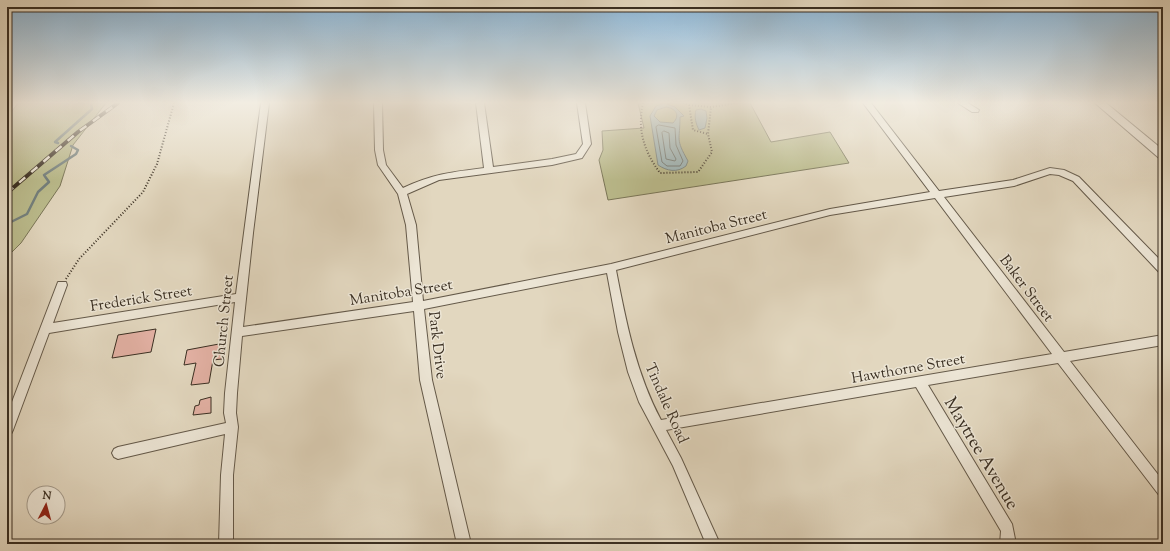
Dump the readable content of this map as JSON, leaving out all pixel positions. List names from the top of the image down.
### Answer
{
  "streets": {
    "street": [
      "Manitoba Street",
      "Baker Street",
      "Frederick Street",
      "Church Street",
      "Park Drive",
      "Hawthorne Street",
      "Tindale Road",
      "Maytree Avenue"
    ]
  },
  "crossings": [
    ["Manitoba Street", "Baker Street"],
    ["Manitoba Street", "Church Street"],
    ["Manitoba Street", "Park Drive"],
    ["Manitoba Street", "Tindale Road"],
    ["Baker Street", "Hawthorne Street"],
    ["Frederick Street", "Church Street"],
    ["Hawthorne Street", "Tindale Road"],
    ["Hawthorne Street", "Maytree Avenue"]
  ],
  "north": "top"
}
